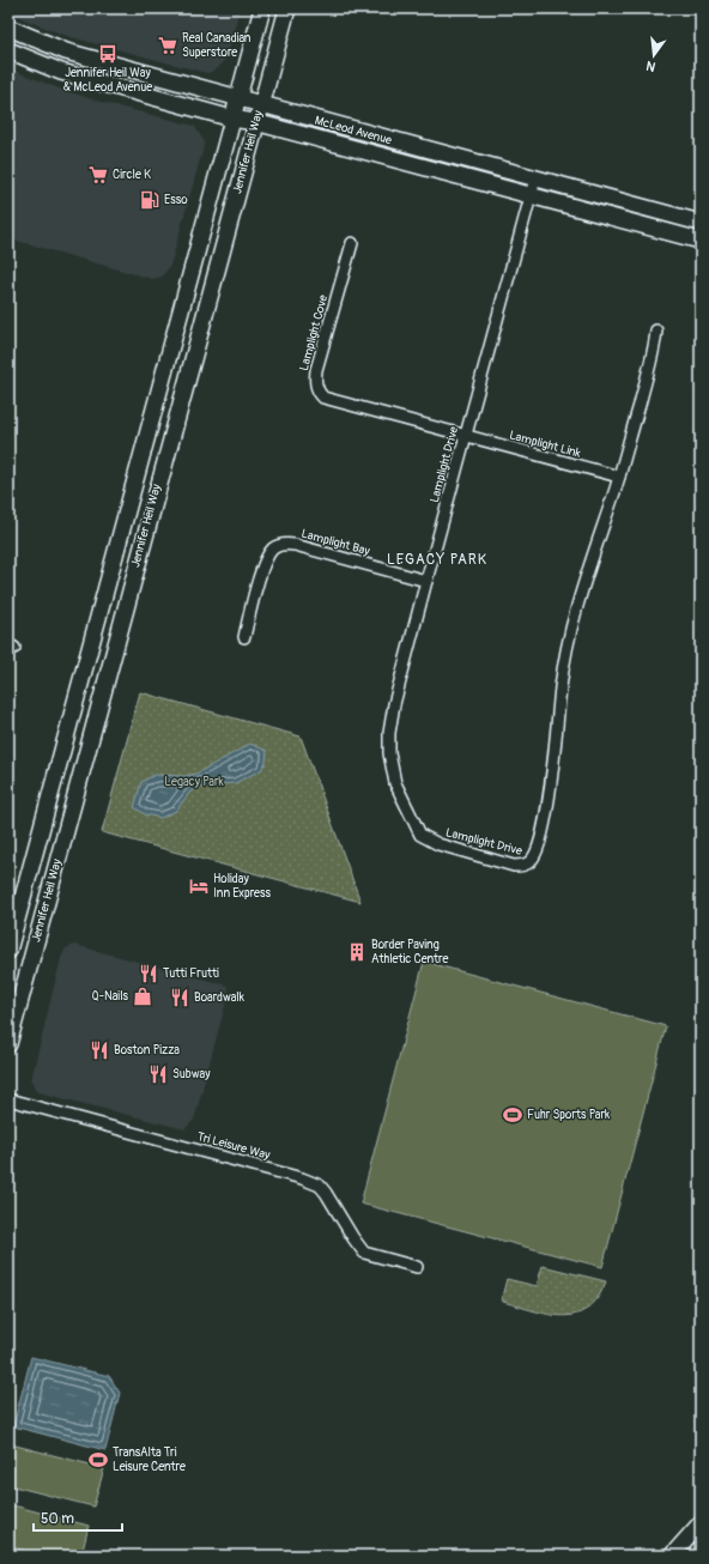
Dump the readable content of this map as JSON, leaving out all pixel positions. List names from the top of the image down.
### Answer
{
  "streets": {
    "main road": ["McLeod Avenue", "Jennifer Heil Way"],
    "street": [
      "Lamplight Cove",
      "Lamplight Link",
      "Lamplight Drive",
      "Lamplight Bay",
      "Tri Leisure Way"
    ]
  },
  "crossings": [
    ["McLeod Avenue", "Jennifer Heil Way"],
    ["McLeod Avenue", "Lamplight Drive"],
    ["Lamplight Cove", "Lamplight Link"],
    ["Lamplight Cove", "Lamplight Drive"],
    ["Lamplight Link", "Lamplight Drive"],
    ["Lamplight Drive", "Lamplight Bay"]
  ],
  "districts": ["LEGACY PARK"],
  "parks": ["Legacy Park"],
  "places": {
    "supermarket": ["Real Canadian Superstore", "Circle K"],
    "bus stop": ["Jennifer Heil Way & McLeod Avenue"],
    "fuel station": ["Esso"],
    "hotel": ["Holiday Inn Express"],
    "building": ["Border Paving Athletic Centre"],
    "restaurant": [
      "Tutti Frutti",
      "Boardwalk",
      "Boston Pizza",
      "Subway"
    ],
    "shop": ["Q-Nails"],
    "sports": ["Fuhr Sports Park", "TransAlta Tri Leisure Centre"]
  },
  "scale_bar": "50 m",
  "north": "bottom"
}
